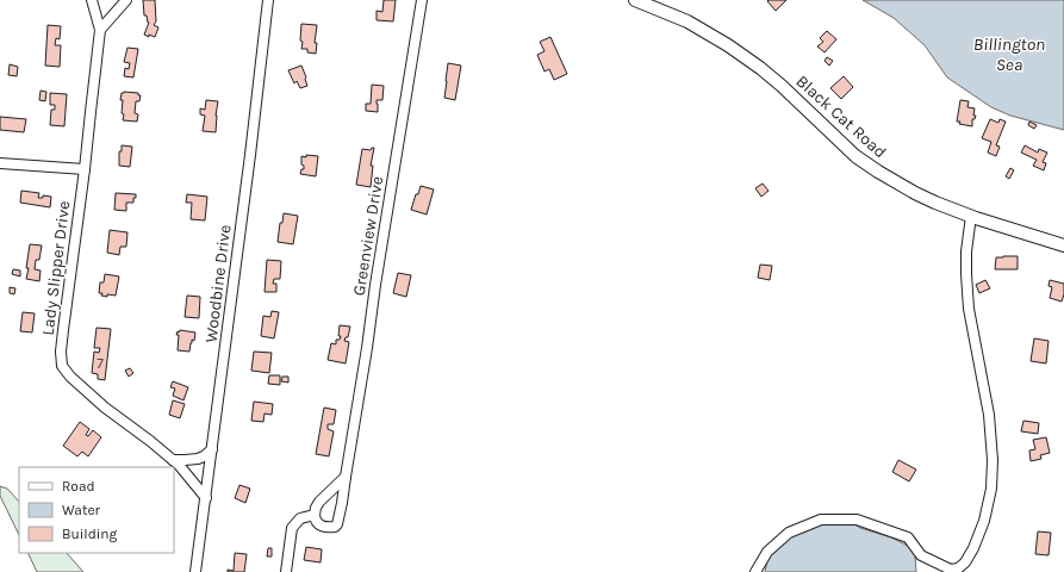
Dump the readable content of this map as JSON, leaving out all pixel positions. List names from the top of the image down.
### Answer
{
  "streets": {
    "street": [
      "Black Cat Road",
      "Greenview Drive",
      "Lady Slipper Drive",
      "Woodbine Drive"
    ]
  },
  "crossings": [
    ["Lady Slipper Drive", "Woodbine Drive"]
  ],
  "water": ["Billington Sea"],
  "house_numbers": ["7"],
  "legend": ["Road", "Water", "Building"]
}
